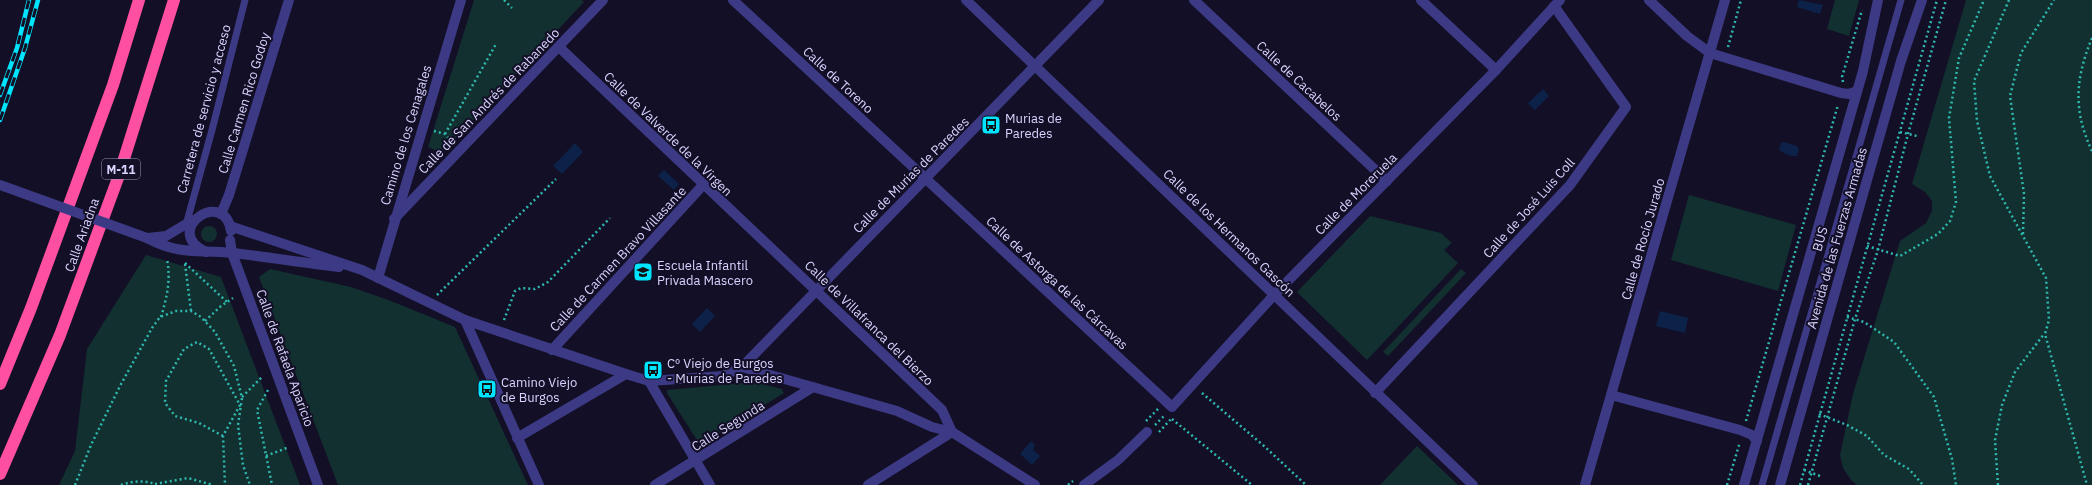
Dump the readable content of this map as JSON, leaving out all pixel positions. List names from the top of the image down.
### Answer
{
  "streets": {
    "highway": ["M-11", "Calle Ariadna"],
    "street": [
      "Calle de Toreno",
      "Calle de Cacabelos",
      "Calle de San Andrés de Rabanedo",
      "Calle Carmen Rico Godoy",
      "Calle de Valverde de la Virgen",
      "Camino de los Cenagales",
      "Calle de Murias de Paredes",
      "Calle de Moreruela",
      "Calle de José Luis Coll",
      "Calle de los Hermanos Gascón",
      "Avenida de las Fuerzas Armadas",
      "Calle de Rocío Jurado",
      "Calle de Carmen Bravo Villasante",
      "Calle de Astorga de las Cárcavas",
      "Calle de Villafranca del Bierzo",
      "Calle de Rafaela Aparicio",
      "Calle Segunda"
    ],
    "lane": ["Carretera de servicio y acceso", "BUS"]
  },
  "crossings": [
    ["Calle de Toreno", "Calle de Murias de Paredes"],
    ["Calle de Toreno", "Calle de Astorga de las Cárcavas"],
    ["Calle de Cacabelos", "Calle de Moreruela"],
    ["Calle de San Andrés de Rabanedo", "Calle de Valverde de la Virgen"],
    ["Calle de San Andrés de Rabanedo", "Camino de los Cenagales"],
    ["Calle Carmen Rico Godoy", "Carretera de servicio y acceso"],
    ["Calle Carmen Rico Godoy", "Calle de Rafaela Aparicio"],
    ["Carretera de servicio y acceso", "Calle de Rafaela Aparicio"],
    ["Calle de Valverde de la Virgen", "Calle de Carmen Bravo Villasante"],
    ["Calle de Valverde de la Virgen", "Calle de Villafranca del Bierzo"],
    ["Calle de Murias de Paredes", "Calle de los Hermanos Gascón"],
    ["Calle de Murias de Paredes", "Calle de Astorga de las Cárcavas"],
    ["Calle de Murias de Paredes", "Calle de Villafranca del Bierzo"],
    ["Calle de Moreruela", "Calle de José Luis Coll"],
    ["Calle de Moreruela", "Calle de los Hermanos Gascón"],
    ["Calle de Moreruela", "Calle de Astorga de las Cárcavas"],
    ["Calle de José Luis Coll", "Calle de los Hermanos Gascón"]
  ],
  "places": {
    "bus stop": ["Murias de Paredes", "Cº Viejo de Burgos - Murias de Paredes", "Camino Viejo de Burgos"],
    "school or university": ["Escuela Infantil Privada Mascero"]
  }
}
